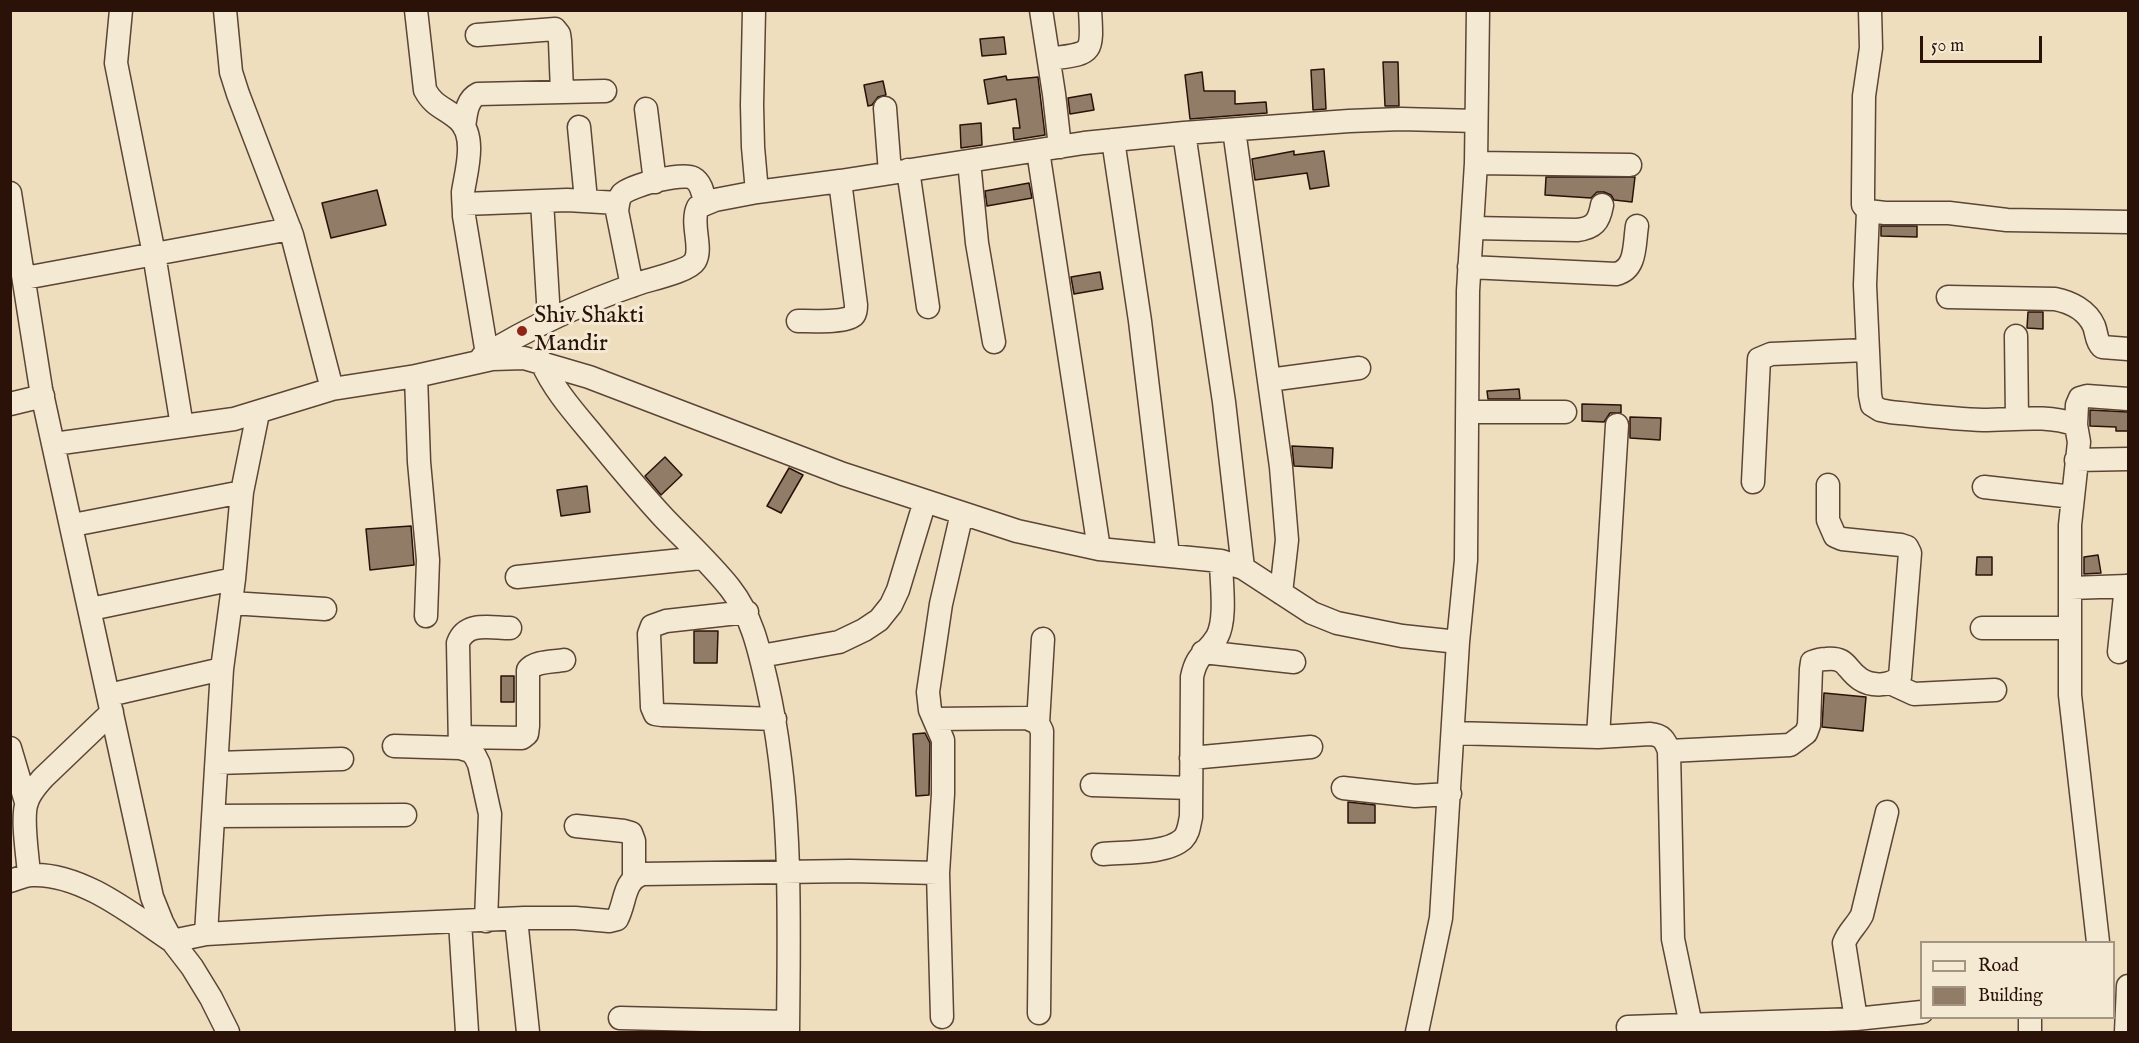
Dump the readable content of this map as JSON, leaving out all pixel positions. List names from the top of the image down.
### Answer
{
  "places": ["Shiv Shakti Mandir"],
  "legend": ["Road", "Building"],
  "scale_bar": "50 m"
}
